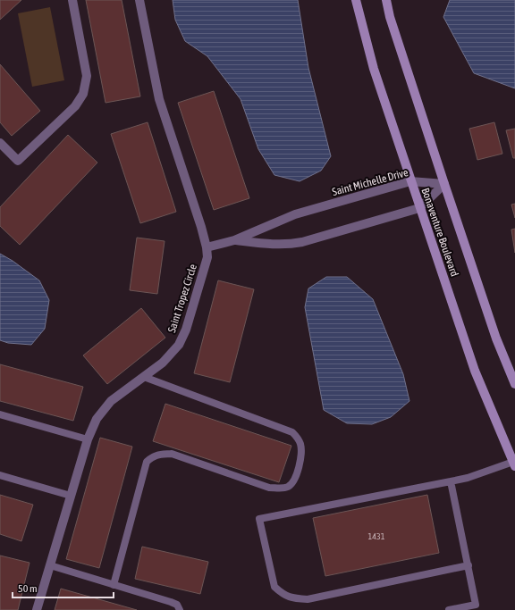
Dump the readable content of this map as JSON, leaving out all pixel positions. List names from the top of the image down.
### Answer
{
  "streets": {
    "main road": ["Bonaventure Boulevard"],
    "street": ["Saint Michelle Drive", "Saint Tropez Circle"]
  },
  "crossings": [
    ["Saint Michelle Drive", "Bonaventure Boulevard"],
    ["Saint Michelle Drive", "Saint Tropez Circle"]
  ],
  "house_numbers": ["1431"],
  "scale_bar": "50 m"
}
